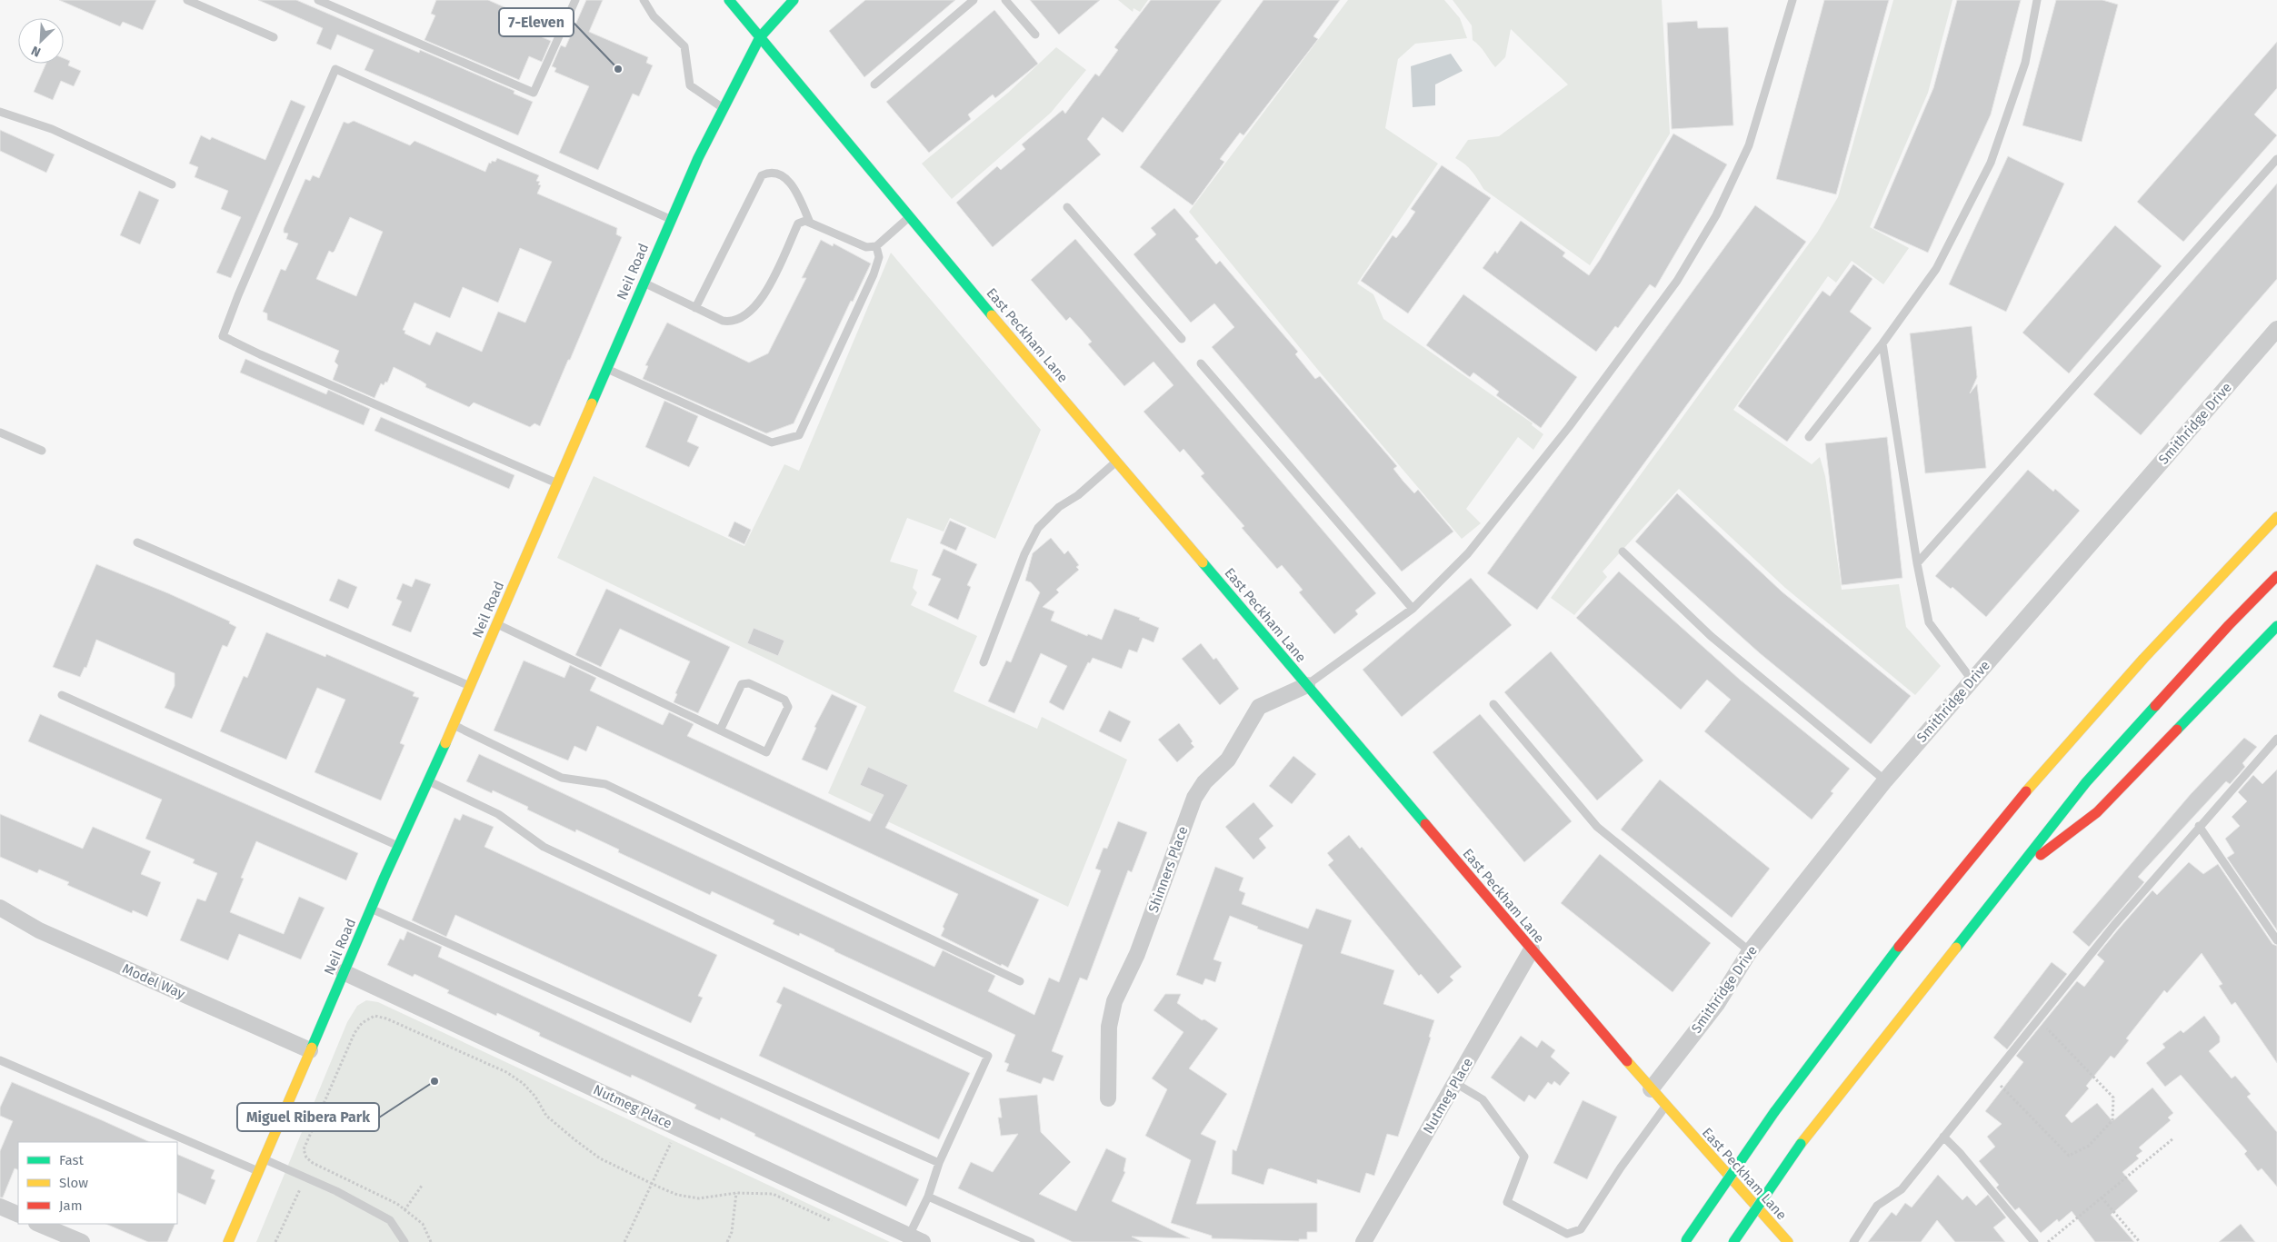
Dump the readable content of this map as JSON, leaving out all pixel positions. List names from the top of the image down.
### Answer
{
  "streets": {
    "main road": ["Neil Road", "East Peckham Lane"],
    "street": [
      "Smithridge Drive",
      "Shinners Place",
      "Model Way",
      "Nutmeg Place"
    ]
  },
  "crossings": [
    ["Neil Road", "East Peckham Lane"],
    ["Neil Road", "Model Way"],
    ["Neil Road", "Nutmeg Place"],
    ["East Peckham Lane", "Smithridge Drive"],
    ["East Peckham Lane", "Shinners Place"],
    ["East Peckham Lane", "Nutmeg Place"]
  ],
  "places": ["7-Eleven", "Miguel Ribera Park"],
  "legend": ["Fast", "Slow", "Jam"],
  "north": "bottom left"
}
